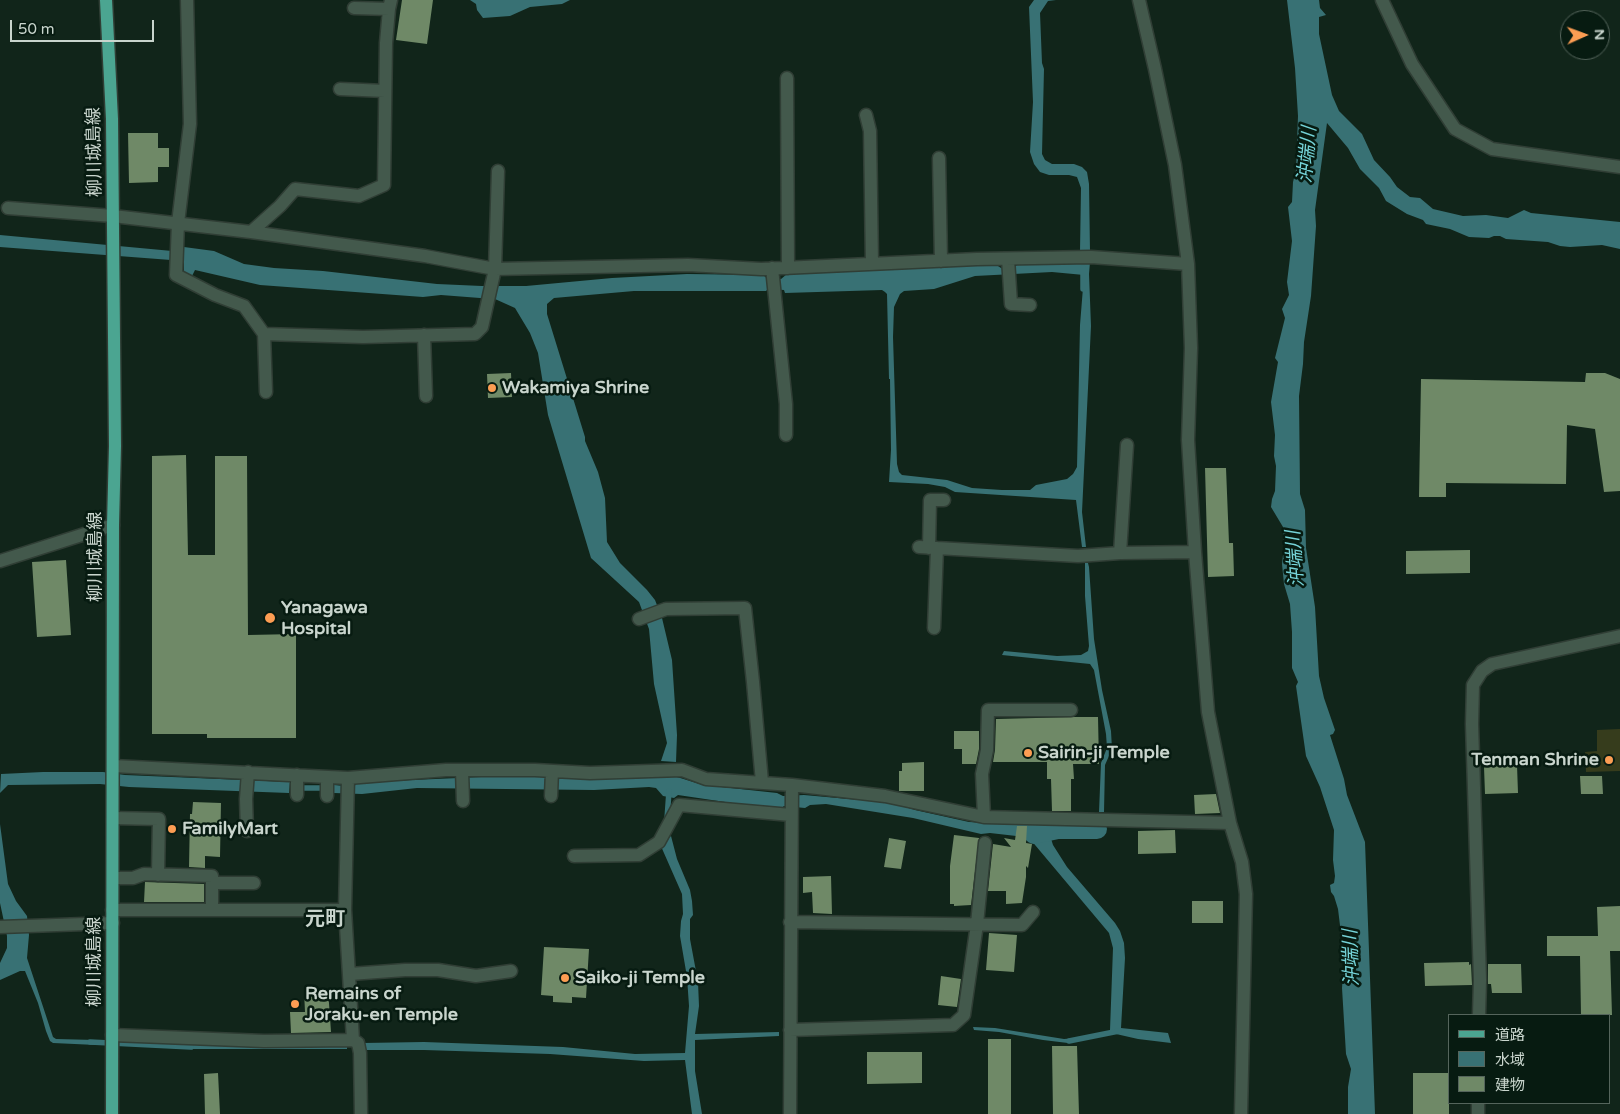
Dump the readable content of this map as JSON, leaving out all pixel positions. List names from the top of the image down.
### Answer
{
  "streets": {
    "main road": ["柳川城島線"]
  },
  "districts": ["元町"],
  "water": ["沖端川"],
  "places": [
    "Wakamiya Shrine",
    "Yanagawa Hospital",
    "Sairin-ji Temple",
    "Tenman Shrine",
    "FamilyMart",
    "Saiko-ji Temple",
    "Remains of Joraku-en Temple"
  ],
  "legend": ["道路", "水域", "建物"],
  "scale_bar": "50 m",
  "north": "right"
}
